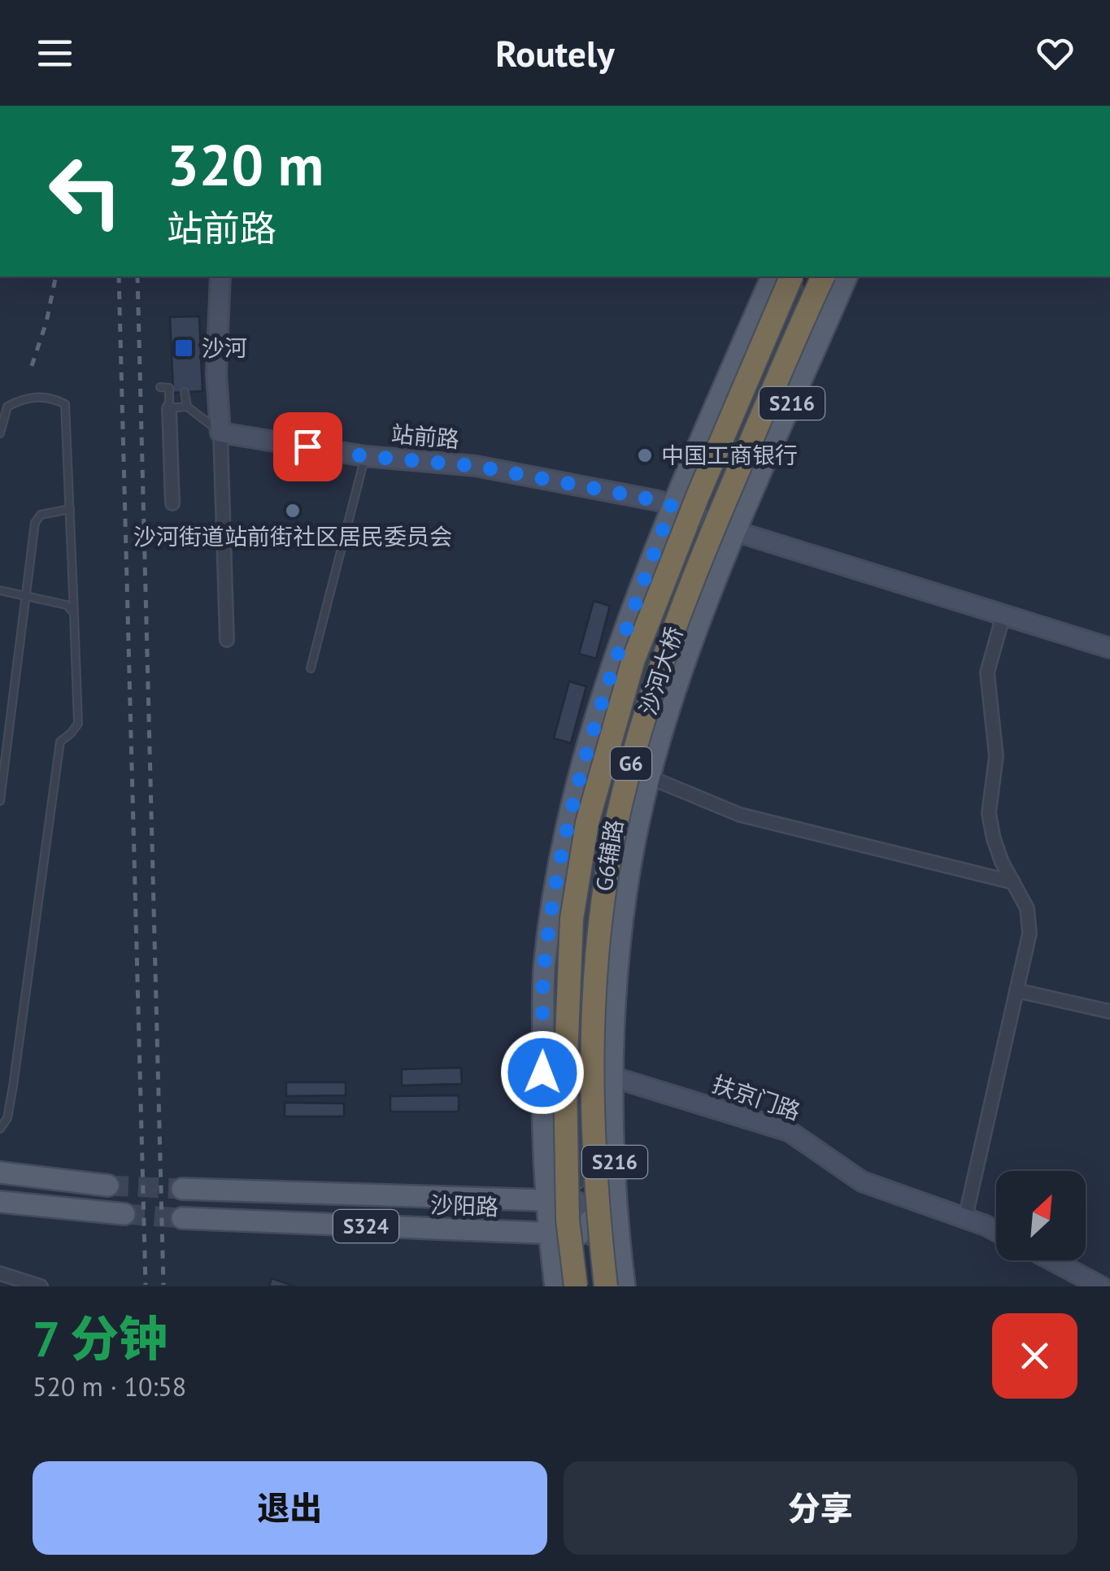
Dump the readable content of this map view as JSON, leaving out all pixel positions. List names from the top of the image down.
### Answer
{
  "streets": {
    "highway": ["沙河大桥", "G6"],
    "main road": [
      "S216",
      "G6辅路",
      "沙阳路",
      "S324"
    ],
    "street": ["站前路", "扶京门路"]
  },
  "crossings": [
    ["站前路", "G6辅路"],
    ["G6辅路", "扶京门路"],
    ["G6辅路", "沙阳路"]
  ],
  "places": {
    "transit": ["沙河"],
    "other": ["中国工商银行", "沙河街道站前街社区居民委员会"]
  },
  "north": "top right",
  "page": {
    "header": "Routely",
    "turn": ["320 m", "站前路"],
    "heading": ["7 分钟", "520 m · 10:58"],
    "buttons": ["退出", "分享"]
  }
}
